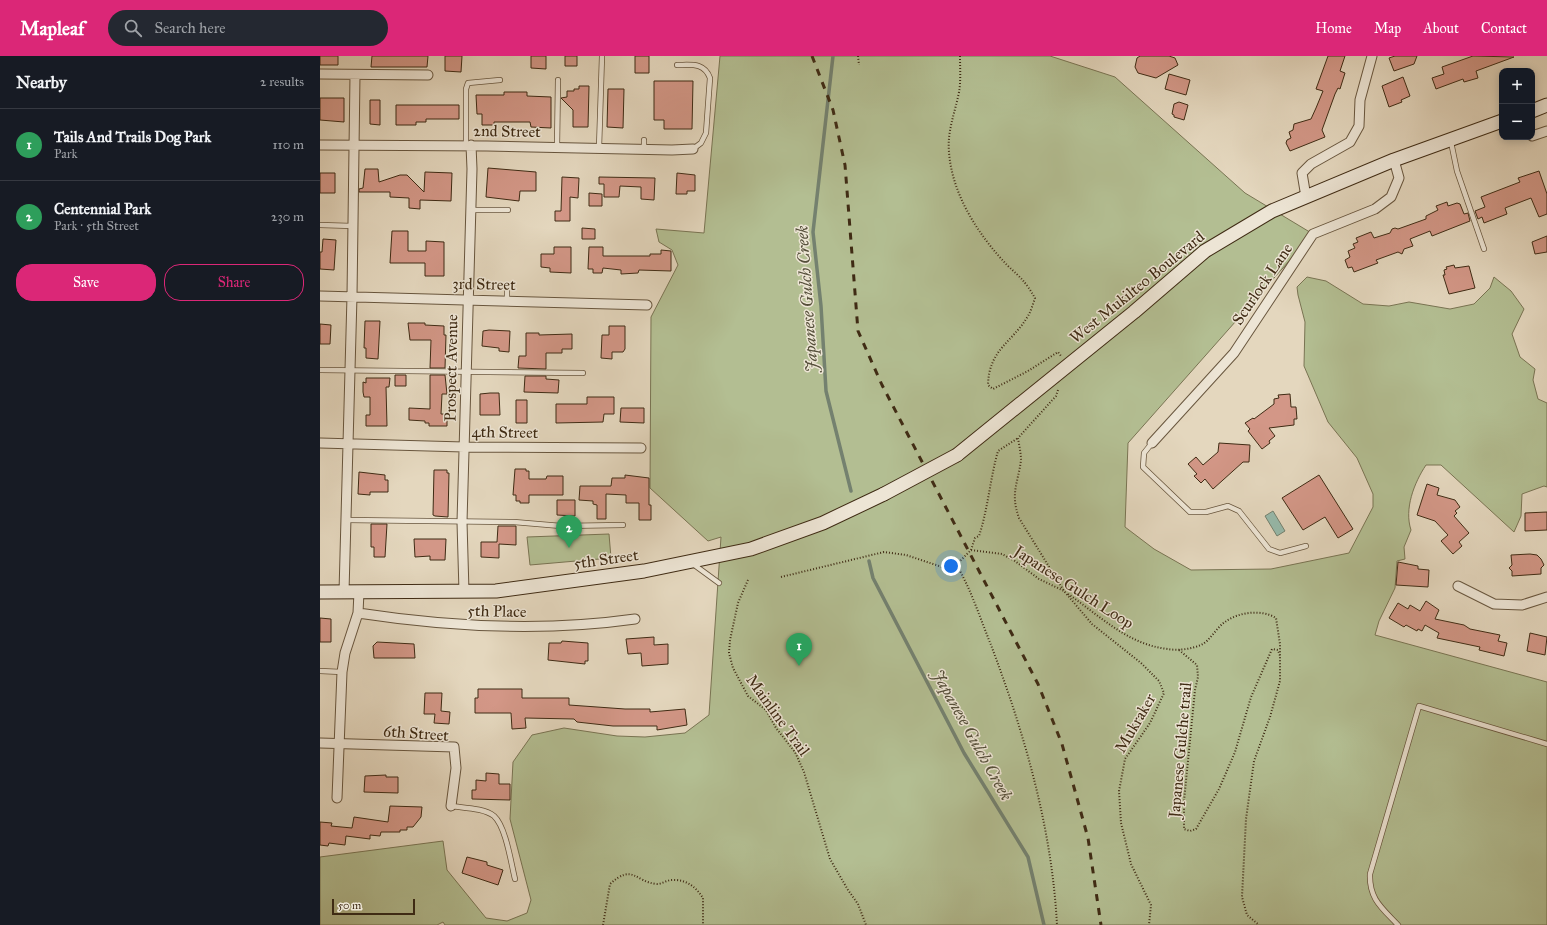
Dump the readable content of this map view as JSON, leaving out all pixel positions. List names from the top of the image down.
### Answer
{
  "streets": {
    "main road": ["West Mukilteo Boulevard", "5th Street"],
    "street": [
      "2nd Street",
      "3rd Street",
      "Scurlock Lane",
      "Prospect Avenue",
      "4th Street",
      "5th Place",
      "6th Street"
    ],
    "path": [
      "Japanese Gulch Loop",
      "Mainline Trail",
      "Mukraker",
      "Japanese Gulche trail"
    ]
  },
  "crossings": [
    ["2nd Street", "Prospect Avenue"],
    ["3rd Street", "Prospect Avenue"],
    ["Scurlock Lane", "West Mukilteo Boulevard"],
    ["West Mukilteo Boulevard", "5th Street"],
    ["Prospect Avenue", "4th Street"],
    ["Prospect Avenue", "5th Street"],
    ["Japanese Gulch Loop", "Mukraker"],
    ["Japanese Gulch Loop", "Japanese Gulche trail"]
  ],
  "water": ["Japanese Gulch Creek"],
  "scale_bar": "50 m",
  "page": {
    "header": "Mapleaf",
    "search": "Search here",
    "nav": [
      "Home",
      "Map",
      "About",
      "Contact"
    ],
    "heading": ["Nearby", "2 results"],
    "map_buttons": ["+", "−"],
    "list": [
      {
        "mark": "1",
        "name": "Tails And Trails Dog Park",
        "note": "Park",
        "value": "110 m"
      },
      {
        "mark": "2",
        "name": "Centennial Park",
        "note": "Park · 5th Street",
        "value": "230 m"
      }
    ],
    "buttons": ["Save", "Share"],
    "pins": ["2", "1"],
    "scale": "50 m"
  }
}
